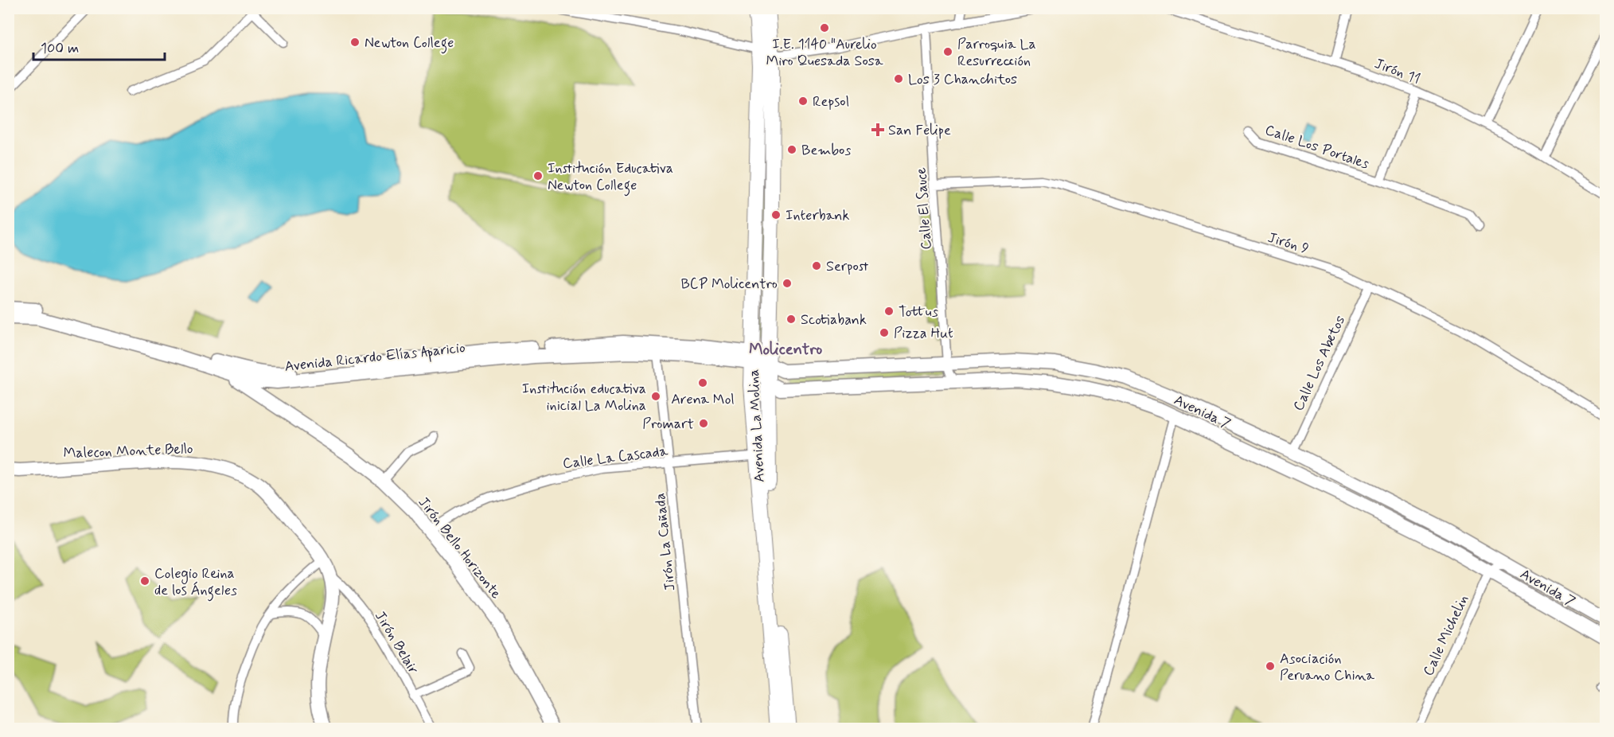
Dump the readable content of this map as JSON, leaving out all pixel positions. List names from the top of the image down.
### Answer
{
  "streets": {
    "main road": ["Avenida La Molina"],
    "street": [
      "Jirón 11",
      "Calle Los Portales",
      "Calle El Sauce",
      "Jirón 9",
      "Avenida Ricardo Elías Aparicio",
      "Calle Los Abetos",
      "Avenida 7",
      "Malecon Monte Bello",
      "Calle La Cascada",
      "Jirón La Cañada",
      "Jirón Bello Horizonte",
      "Calle Michelin",
      "Jirón Belair"
    ]
  },
  "crossings": [
    ["Jirón 11", "Calle Los Portales"],
    ["Calle El Sauce", "Jirón 9"],
    ["Calle El Sauce", "Avenida 7"],
    ["Jirón 9", "Calle Los Abetos"],
    ["Avenida Ricardo Elías Aparicio", "Avenida 7"],
    ["Avenida Ricardo Elías Aparicio", "Avenida La Molina"],
    ["Avenida Ricardo Elías Aparicio", "Jirón La Cañada"],
    ["Avenida Ricardo Elías Aparicio", "Jirón Bello Horizonte"],
    ["Calle Los Abetos", "Avenida 7"],
    ["Avenida 7", "Avenida La Molina"],
    ["Avenida 7", "Calle Michelin"],
    ["Avenida La Molina", "Calle La Cascada"],
    ["Malecon Monte Bello", "Jirón Belair"],
    ["Calle La Cascada", "Jirón La Cañada"],
    ["Calle La Cascada", "Jirón Bello Horizonte"]
  ],
  "districts": ["Molicentro"],
  "places": {
    "other": [
      "I.E. 1140 \"Aurelio Miro Quesada Sosa",
      "Newton College",
      "Parroquia La Resurrección",
      "Los 3 Chanchitos",
      "Repsol",
      "Bembos",
      "Institución Educativa Newton College",
      "Interbank",
      "Serpost",
      "BCP Molicentro",
      "Tottus",
      "Scotiabank",
      "Pizza Hut",
      "Arena Mol",
      "Institución educativa inicial La Molina",
      "Promart",
      "Colegio Reina de los Ángeles",
      "Asociación Peruano China"
    ],
    "health": ["San Felipe"]
  },
  "scale_bar": "100 m"
}
